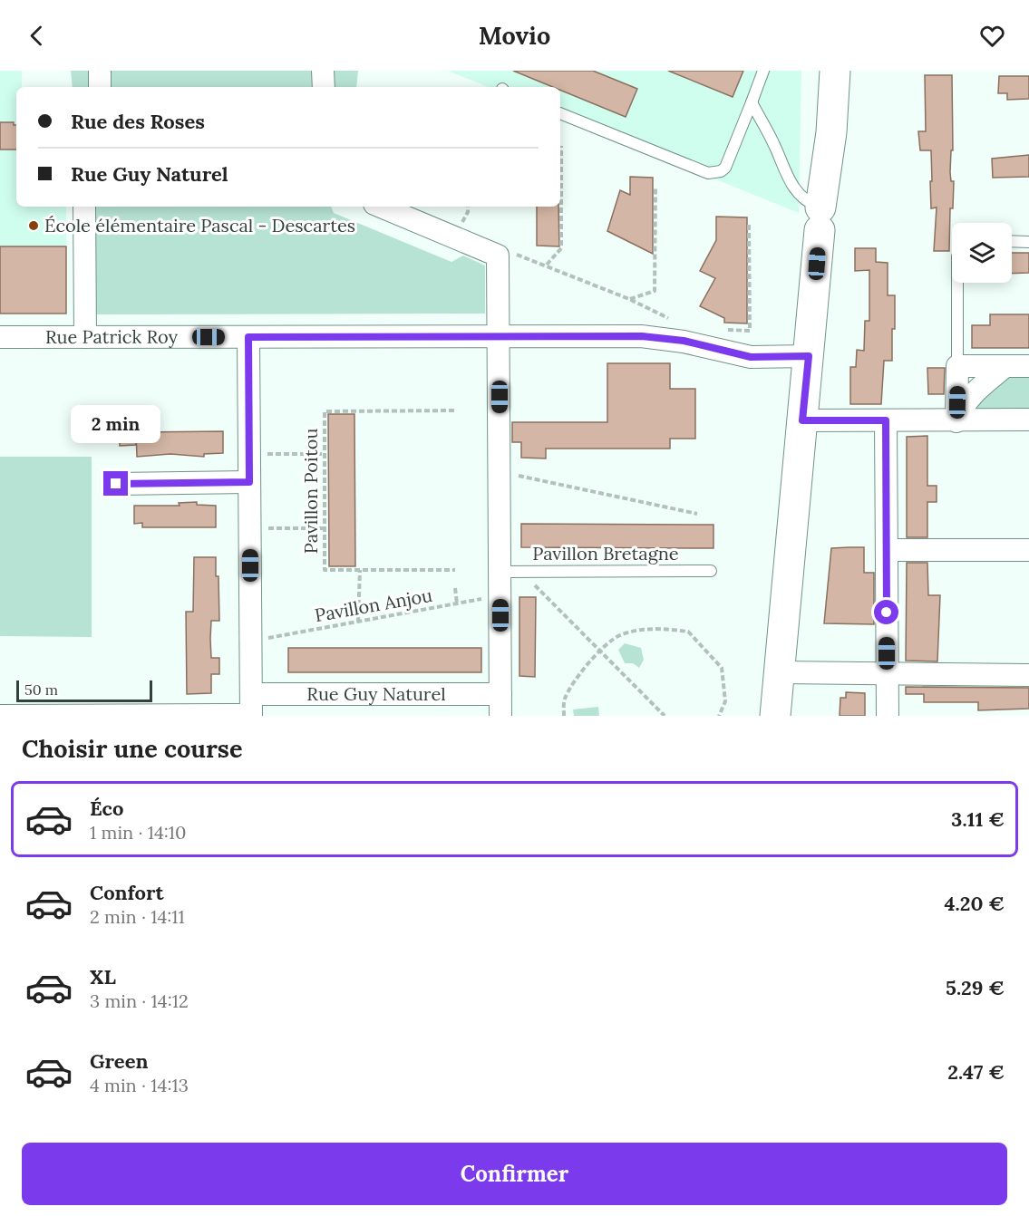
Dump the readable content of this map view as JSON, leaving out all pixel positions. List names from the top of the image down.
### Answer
{
  "streets": {
    "street": ["Rue Patrick Roy", "Rue Guy Naturel"],
    "lane": ["Pavillon Bretagne"],
    "path": ["Pavillon Poitou", "Pavillon Anjou"]
  },
  "places": ["École élémentaire Pascal - Descartes"],
  "scale_bar": "50 m",
  "page": {
    "header": "Movio",
    "banner": ["Rue des Roses", "Rue Guy Naturel"],
    "bubble": "2 min",
    "scale": "50 m",
    "heading": "Choisir une course",
    "list": [
      {
        "name": "Éco",
        "note": "1 min · 14:10",
        "value": "3.11 €"
      },
      {
        "name": "Confort",
        "note": "2 min · 14:11",
        "value": "4.20 €"
      },
      {
        "name": "XL",
        "note": "3 min · 14:12",
        "value": "5.29 €"
      },
      {
        "name": "Green",
        "note": "4 min · 14:13",
        "value": "2.47 €"
      }
    ],
    "buttons": "Confirmer"
  }
}
